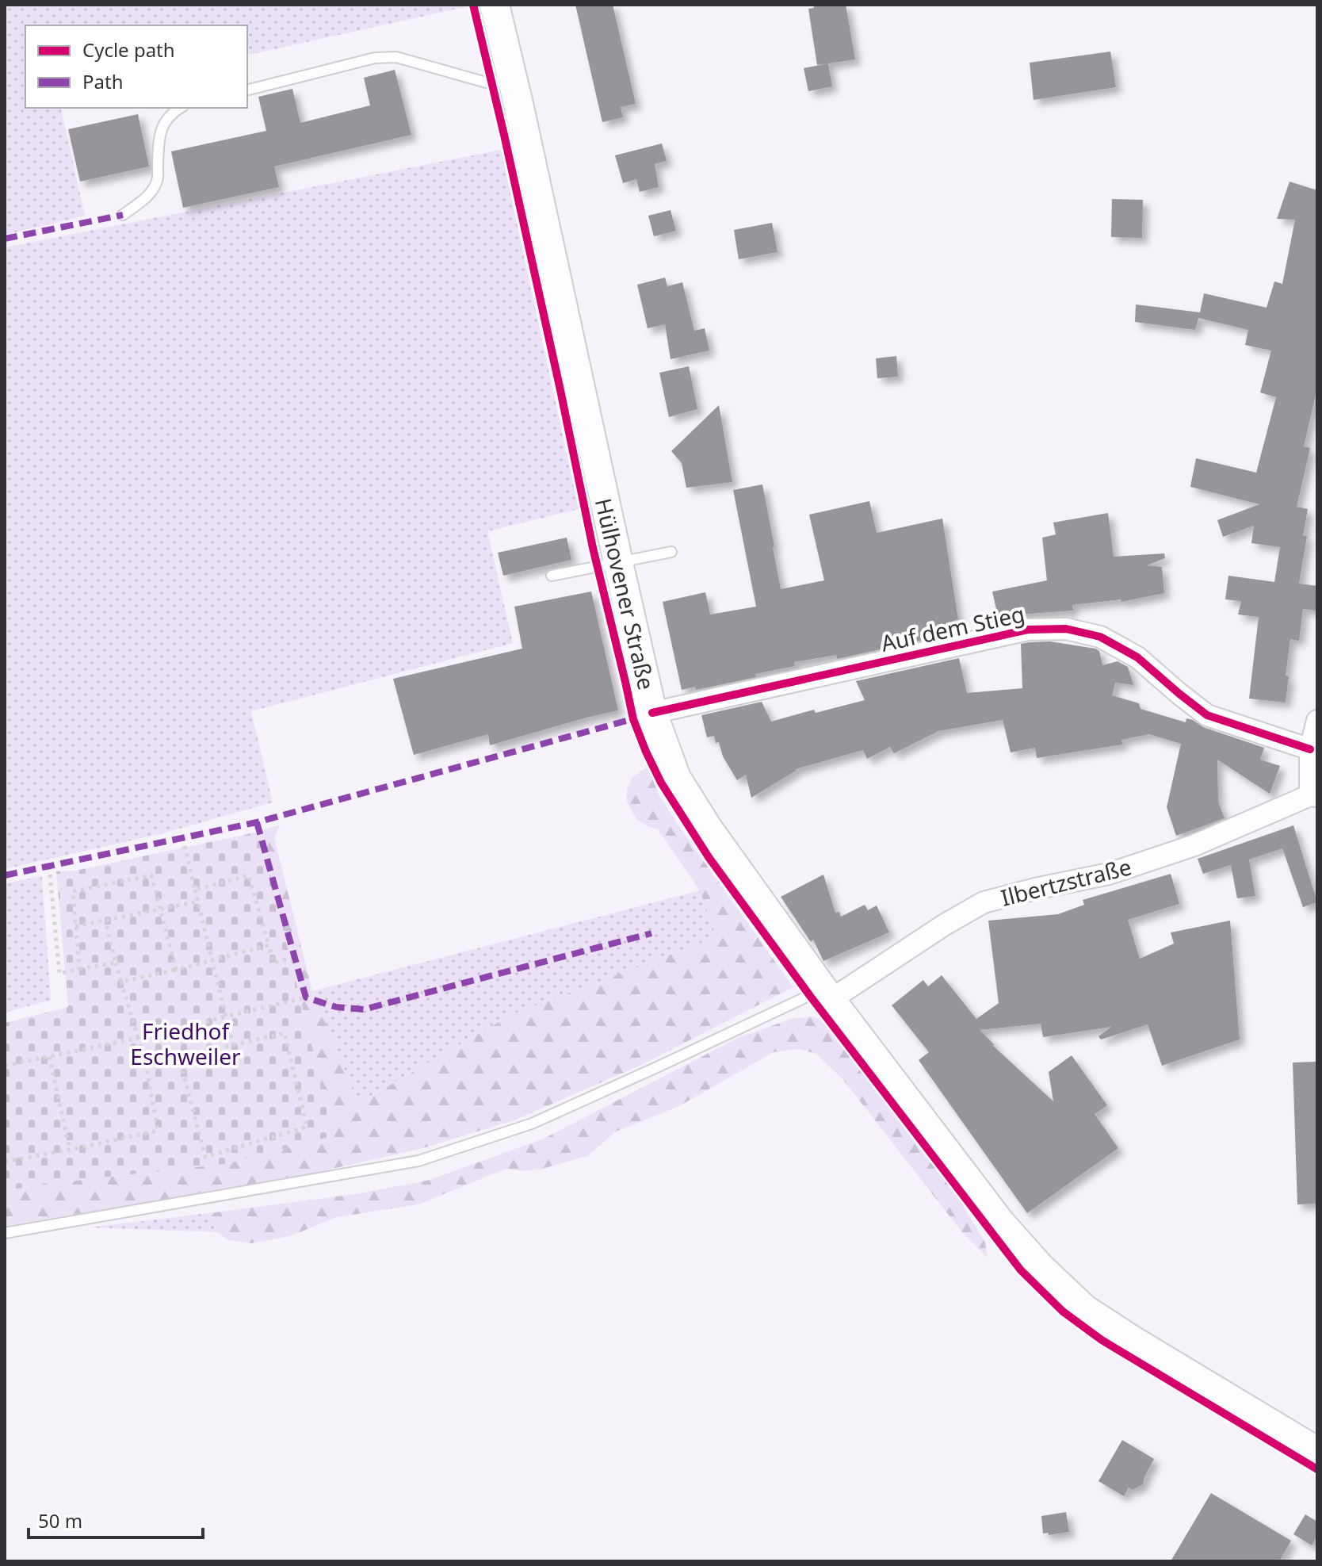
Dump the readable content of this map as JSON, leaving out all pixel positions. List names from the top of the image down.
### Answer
{
  "streets": {
    "main road": ["Hülhovener Straße"],
    "street": ["Auf dem Stieg", "Ilbertzstraße"]
  },
  "crossings": [
    ["Hülhovener Straße", "Auf dem Stieg"],
    ["Hülhovener Straße", "Ilbertzstraße"]
  ],
  "parks": ["Friedhof Eschweiler"],
  "legend": ["Cycle path", "Path"],
  "scale_bar": "50 m"
}
